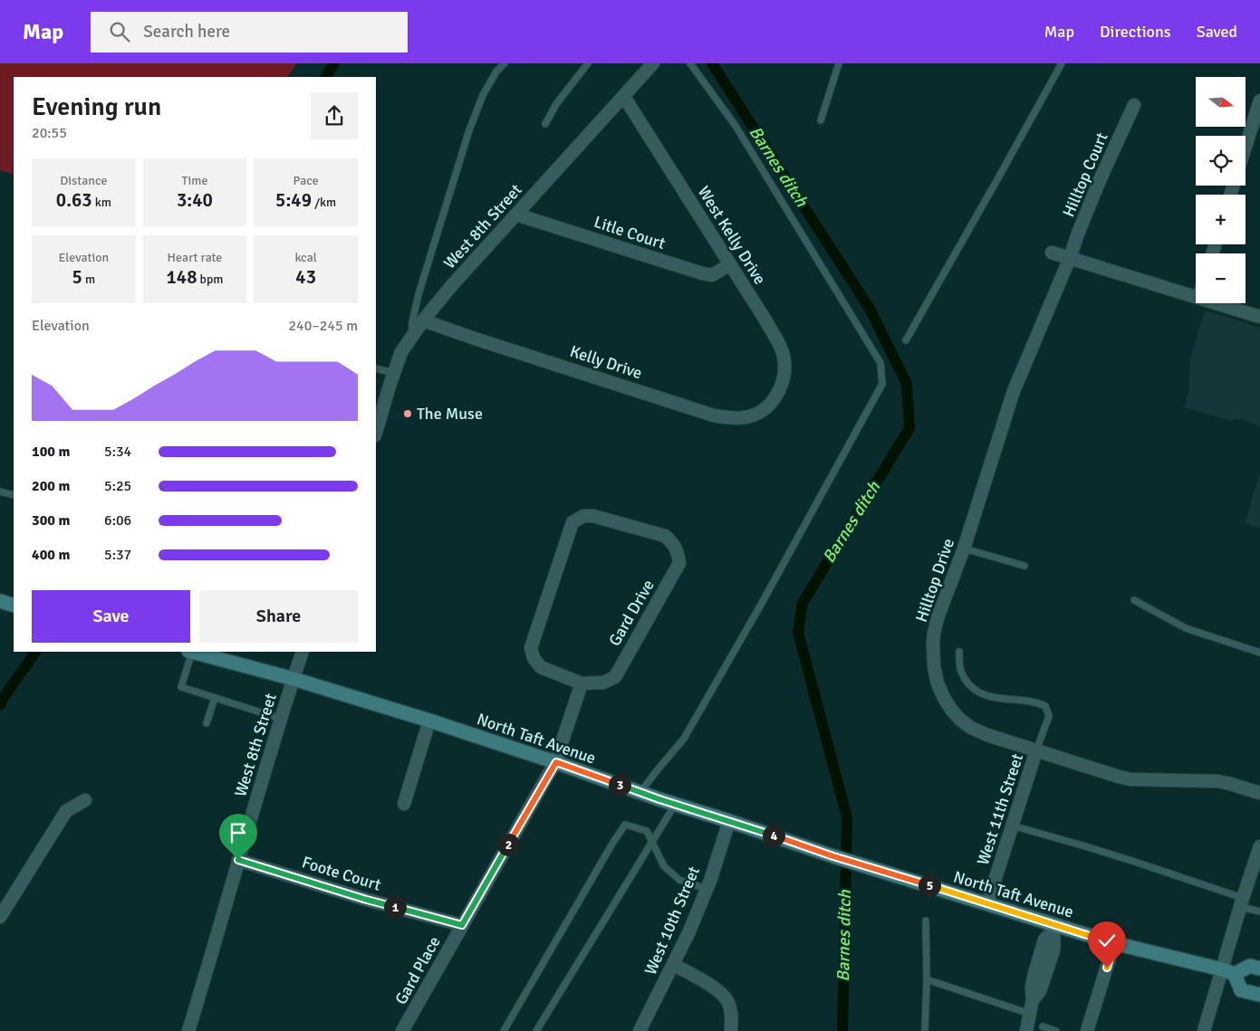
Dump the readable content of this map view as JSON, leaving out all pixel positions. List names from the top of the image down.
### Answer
{
  "streets": {
    "main road": ["North Taft Avenue"],
    "street": [
      "Hilltop Court",
      "West 8th Street",
      "Litle Court",
      "West Kelly Drive",
      "Kelly Drive",
      "Hilltop Drive",
      "Gard Drive",
      "West 11th Street",
      "Foote Court",
      "West 10th Street",
      "Gard Place"
    ]
  },
  "crossings": [
    ["Hilltop Court", "Hilltop Drive"],
    ["West 8th Street", "Litle Court"],
    ["West 8th Street", "West Kelly Drive"],
    ["West 8th Street", "Kelly Drive"],
    ["West 8th Street", "North Taft Avenue"],
    ["West 8th Street", "Foote Court"],
    ["Litle Court", "West Kelly Drive"],
    ["West Kelly Drive", "Kelly Drive"],
    ["Hilltop Drive", "West 11th Street"],
    ["Gard Drive", "Gard Place"],
    ["North Taft Avenue", "West 11th Street"],
    ["North Taft Avenue", "West 10th Street"],
    ["North Taft Avenue", "Gard Place"],
    ["Foote Court", "Gard Place"]
  ],
  "water": ["Barnes ditch"],
  "places": ["The Muse"],
  "north": "right",
  "page": {
    "header": "Map",
    "search": "Search here",
    "nav": ["Map", "Directions", "Saved"],
    "map_buttons": ["+", "−"],
    "heading": ["Evening run", "20:55"],
    "stats": [
      ["Distance", "0.63 km"],
      ["Time", "3:40"],
      ["Pace", "5:49 /km"],
      ["Elevation", "5 m"],
      ["Heart rate", "148 bpm"],
      ["kcal", "43"]
    ],
    "chart": ["Elevation", "240–245 m"],
    "list": [
      {
        "name": "100 m",
        "note": "5:34"
      },
      {
        "name": "200 m",
        "note": "5:25"
      },
      {
        "name": "300 m",
        "note": "6:06"
      },
      {
        "name": "400 m",
        "note": "5:37"
      }
    ],
    "buttons": ["Save", "Share"],
    "pins": [
      "3",
      "4",
      "2",
      "5",
      "1"
    ]
  }
}
